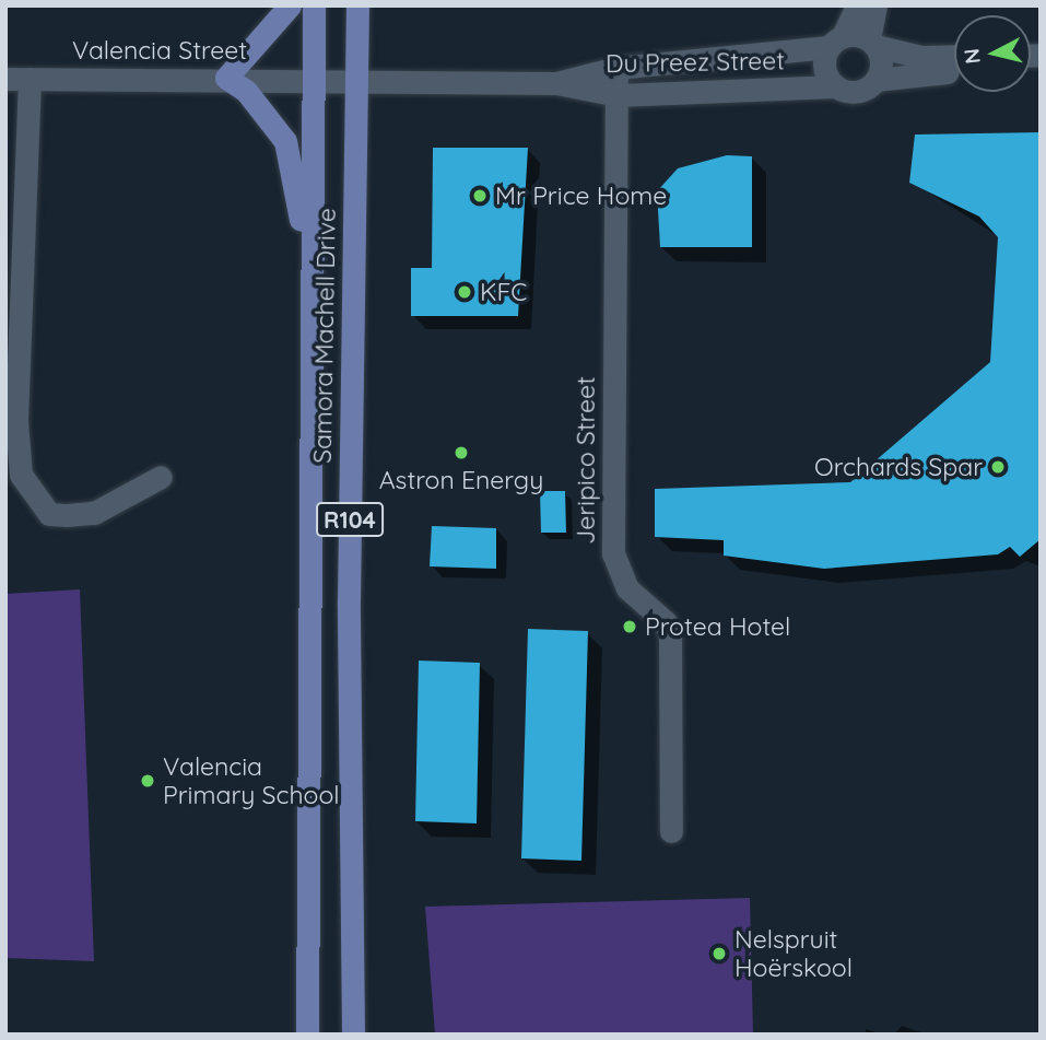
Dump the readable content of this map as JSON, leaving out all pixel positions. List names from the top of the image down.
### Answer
{
  "streets": {
    "main road": ["Samora Machell Drive", "R104"],
    "street": ["Valencia Street", "Du Preez Street", "Jeripico Street"]
  },
  "crossings": [
    ["Valencia Street", "Du Preez Street"],
    ["Valencia Street", "Samora Machell Drive"],
    ["Du Preez Street", "Samora Machell Drive"],
    ["Du Preez Street", "Jeripico Street"]
  ],
  "places": [
    "Mr Price Home",
    "KFC",
    "Astron Energy",
    "Orchards Spar",
    "Protea Hotel",
    "Valencia Primary School",
    "Nelspruit Hoërskool"
  ],
  "north": "left"
}
